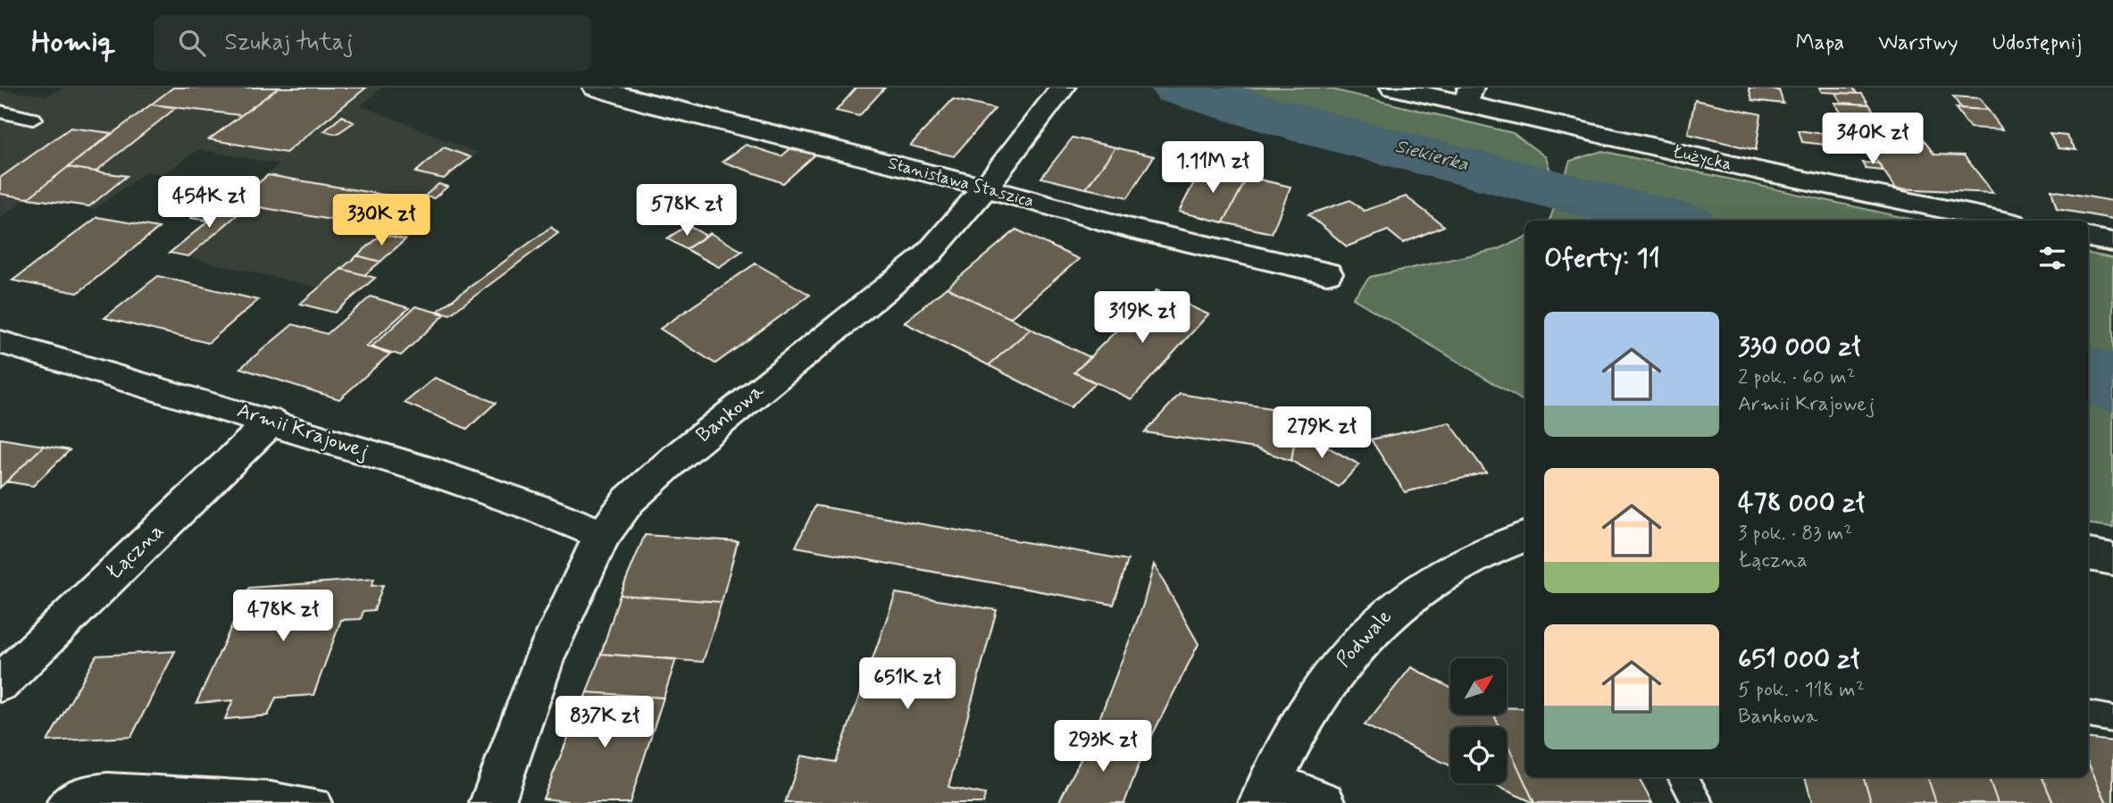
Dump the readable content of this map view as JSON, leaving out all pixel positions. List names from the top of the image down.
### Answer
{
  "streets": {
    "street": [
      "Łużycka",
      "Stanisława Staszica",
      "Bankowa",
      "Armii Krajowej",
      "Łączna",
      "Podwale"
    ]
  },
  "crossings": [
    ["Stanisława Staszica", "Bankowa"],
    ["Bankowa", "Armii Krajowej"],
    ["Armii Krajowej", "Łączna"]
  ],
  "water": ["Siekierka"],
  "north": "top right",
  "page": {
    "header": "Homiq",
    "search": "Szukaj tutaj",
    "nav": ["Mapa", "Warstwy", "Udostępnij"],
    "price": [
      "340K zł",
      "1.11M zł",
      "454K zł",
      "578K zł",
      "330K zł",
      "319K zł",
      "279K zł",
      "478K zł",
      "651K zł",
      "837K zł",
      "293K zł"
    ],
    "heading": "Oferty: 11",
    "list": [
      {
        "name": "330 000 zł",
        "note": "2 pok. · 60 m² · Armii Krajowej"
      },
      {
        "name": "478 000 zł",
        "note": "3 pok. · 83 m² · Łączna"
      },
      {
        "name": "651 000 zł",
        "note": "5 pok. · 118 m² · Bankowa"
      }
    ]
  }
}
